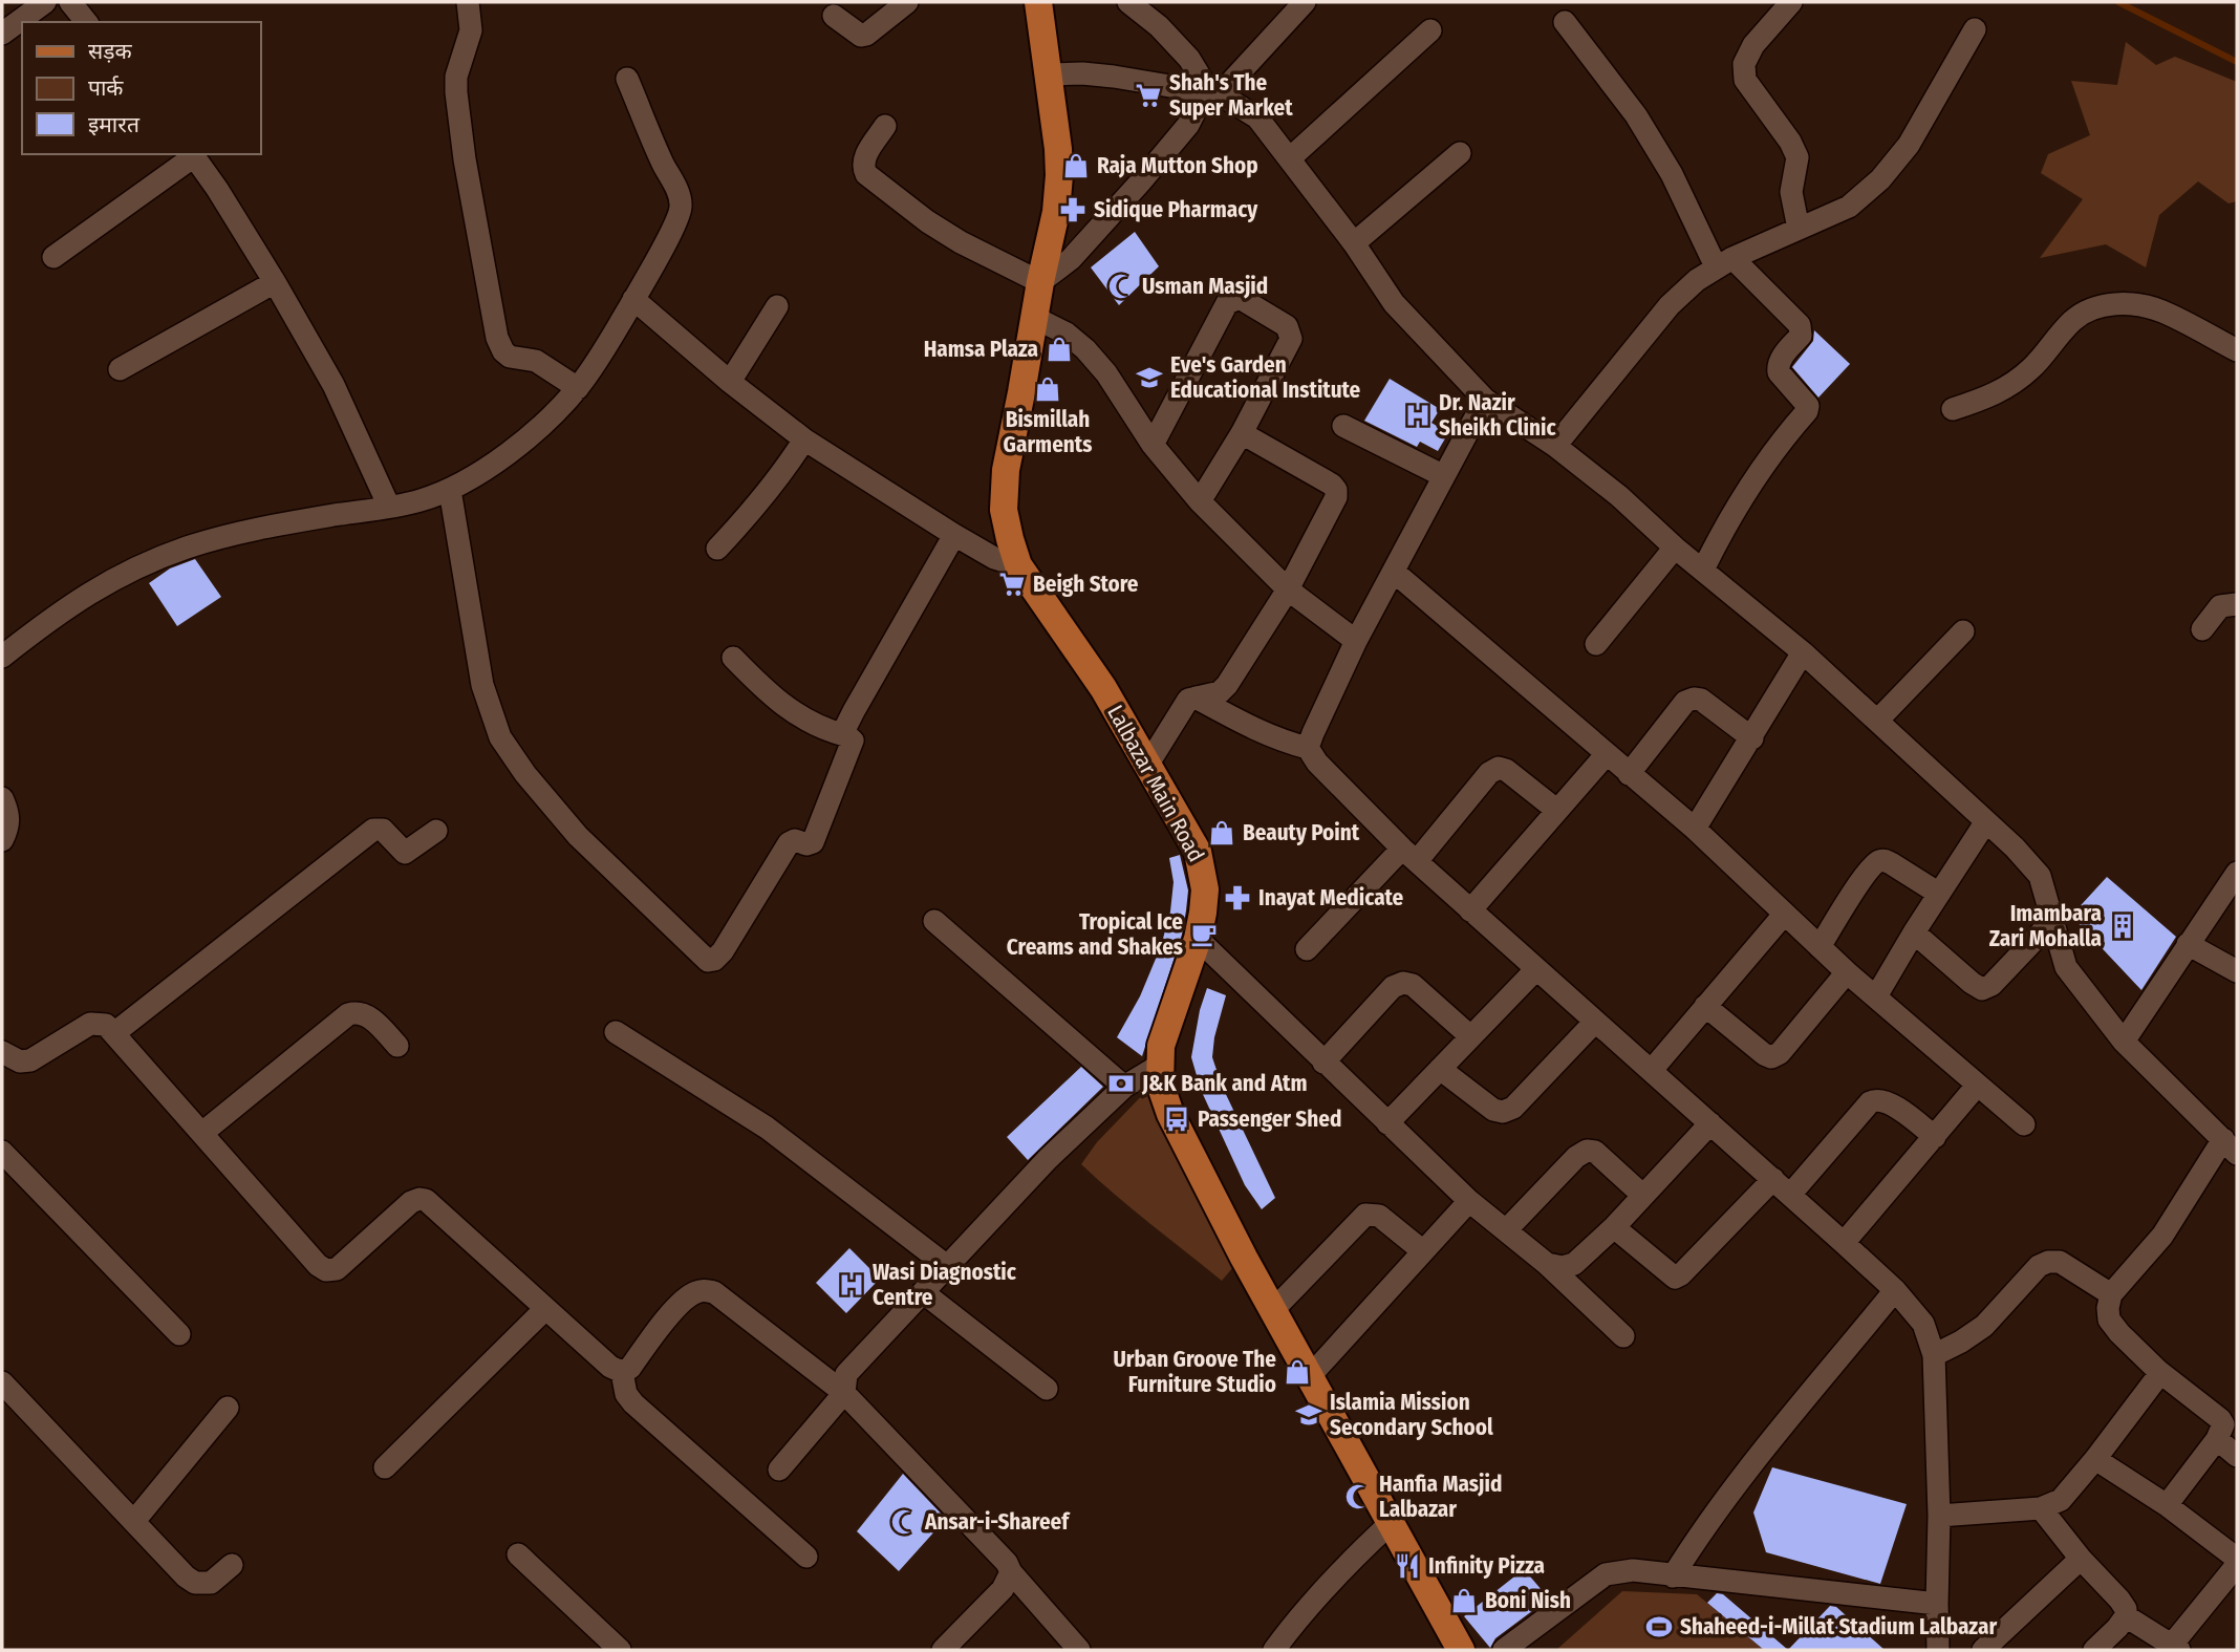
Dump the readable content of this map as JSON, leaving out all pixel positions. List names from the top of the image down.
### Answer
{
  "streets": {
    "main road": ["Lalbazar Main Road"]
  },
  "places": {
    "supermarket": ["Shah's The Super Market", "Beigh Store"],
    "shop": [
      "Raja Mutton Shop",
      "Hamsa Plaza",
      "Bismillah Garments",
      "Beauty Point",
      "Urban Groove The Furniture Studio",
      "Boni Nish"
    ],
    "pharmacy": ["Sidique Pharmacy", "Inayat Medicate"],
    "mosque": ["Usman Masjid", "Hanfia Masjid Lalbazar", "Ansar-i-Shareef"],
    "school or university": ["Eve's Garden Educational Institute", "Islamia Mission Secondary School"],
    "hospital": ["Dr. Nazir Sheikh Clinic", "Wasi Diagnostic Centre"],
    "building": ["Imambara Zari Mohalla"],
    "cafe": ["Tropical Ice Creams and Shakes"],
    "bank": ["J&K Bank and Atm"],
    "bus stop": ["Passenger Shed"],
    "restaurant": ["Infinity Pizza"],
    "sports": ["Shaheed-i-Millat Stadium Lalbazar"]
  },
  "legend": ["सड़क", "पार्क", "इमारत"]
}
